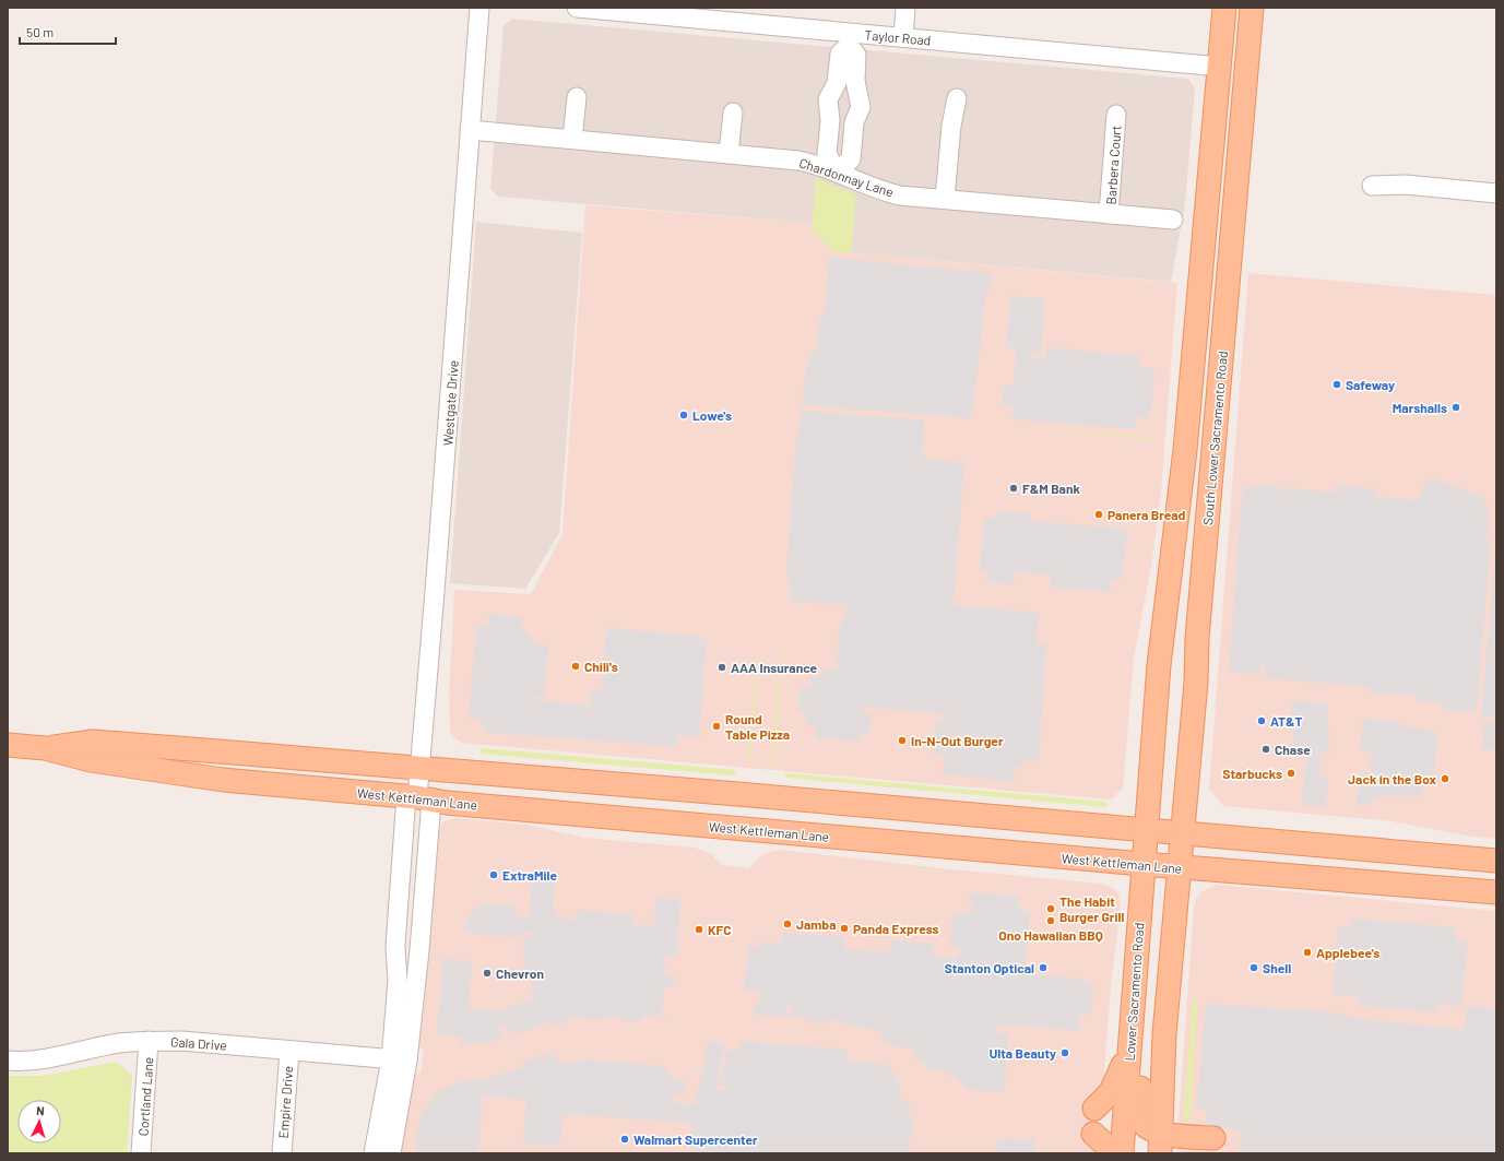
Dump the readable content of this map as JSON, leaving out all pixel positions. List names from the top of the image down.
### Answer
{
  "streets": {
    "main road": ["South Lower Sacramento Road", "West Kettleman Lane", "Lower Sacramento Road"],
    "street": [
      "Taylor Road",
      "Barbera Court",
      "Chardonnay Lane",
      "Westgate Drive",
      "Gala Drive",
      "Cortland Lane",
      "Empire Drive"
    ]
  },
  "crossings": [
    ["Barbera Court", "Chardonnay Lane"],
    ["Chardonnay Lane", "Westgate Drive"],
    ["Westgate Drive", "West Kettleman Lane"],
    ["South Lower Sacramento Road", "West Kettleman Lane"],
    ["West Kettleman Lane", "Lower Sacramento Road"],
    ["Gala Drive", "Cortland Lane"],
    ["Gala Drive", "Empire Drive"]
  ],
  "places": [
    "Safeway",
    "Marshalls",
    "Lowe's",
    "F&M Bank",
    "Panera Bread",
    "Chili's",
    "AAA Insurance",
    "AT&T",
    "Round Table Pizza",
    "In-N-Out Burger",
    "Chase",
    "Starbucks",
    "Jack in the Box",
    "ExtraMile",
    "The Habit Burger Grill",
    "Ono Hawaiian BBQ",
    "Jamba",
    "Panda Express",
    "KFC",
    "Applebee's",
    "Stanton Optical",
    "Shell",
    "Chevron",
    "Ulta Beauty",
    "Walmart Supercenter"
  ],
  "scale_bar": "50 m",
  "north": "top"
}
